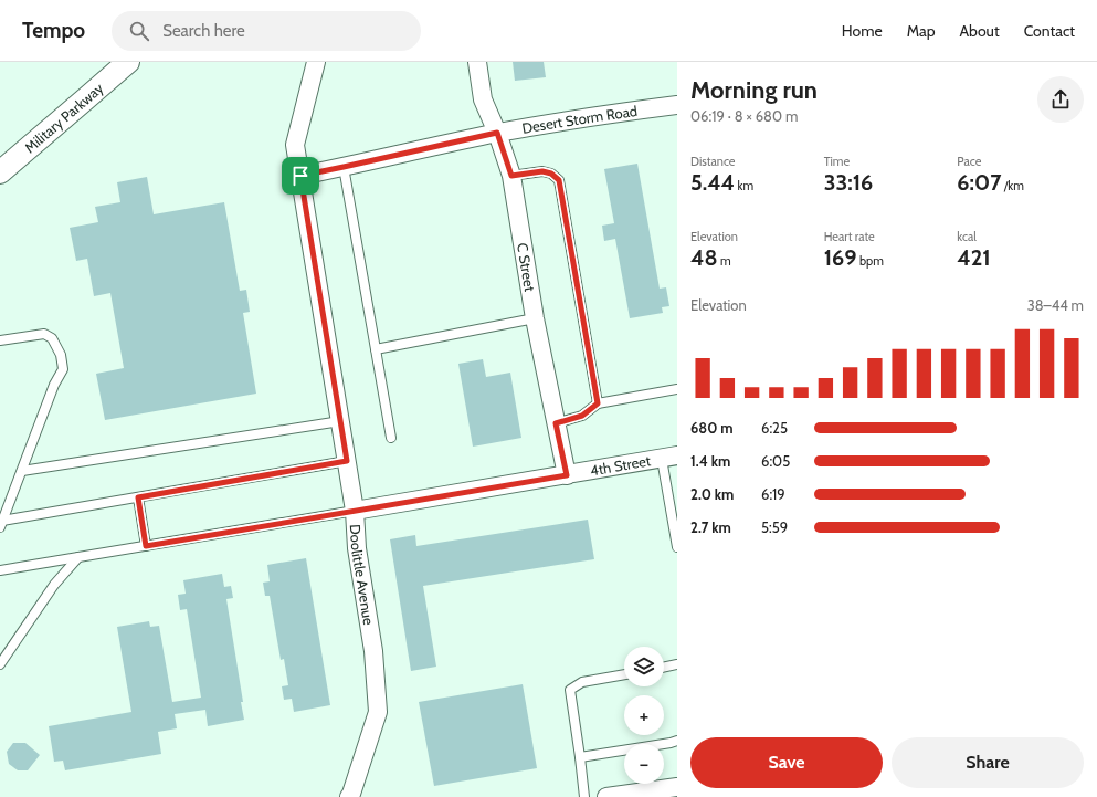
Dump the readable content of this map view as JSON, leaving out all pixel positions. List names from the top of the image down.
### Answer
{
  "streets": {
    "street": [
      "Military Parkway",
      "Desert Storm Road",
      "C Street",
      "4th Street",
      "Doolittle Avenue"
    ]
  },
  "crossings": [
    ["Desert Storm Road", "C Street"],
    ["Desert Storm Road", "Doolittle Avenue"],
    ["C Street", "4th Street"],
    ["4th Street", "Doolittle Avenue"]
  ],
  "page": {
    "header": "Tempo",
    "search": "Search here",
    "nav": [
      "Home",
      "Map",
      "About",
      "Contact"
    ],
    "heading": ["Morning run", "06:19 · 8 × 680 m"],
    "stats": [
      ["Distance", "5.44 km"],
      ["Time", "33:16"],
      ["Pace", "6:07 /km"],
      ["Elevation", "48 m"],
      ["Heart rate", "169 bpm"],
      ["kcal", "421"]
    ],
    "chart": ["Elevation", "38–44 m"],
    "list": [
      {
        "name": "680 m",
        "note": "6:25"
      },
      {
        "name": "1.4 km",
        "note": "6:05"
      },
      {
        "name": "2.0 km",
        "note": "6:19"
      },
      {
        "name": "2.7 km",
        "note": "5:59"
      }
    ],
    "map_buttons": ["+", "−"],
    "buttons": ["Save", "Share"]
  }
}
